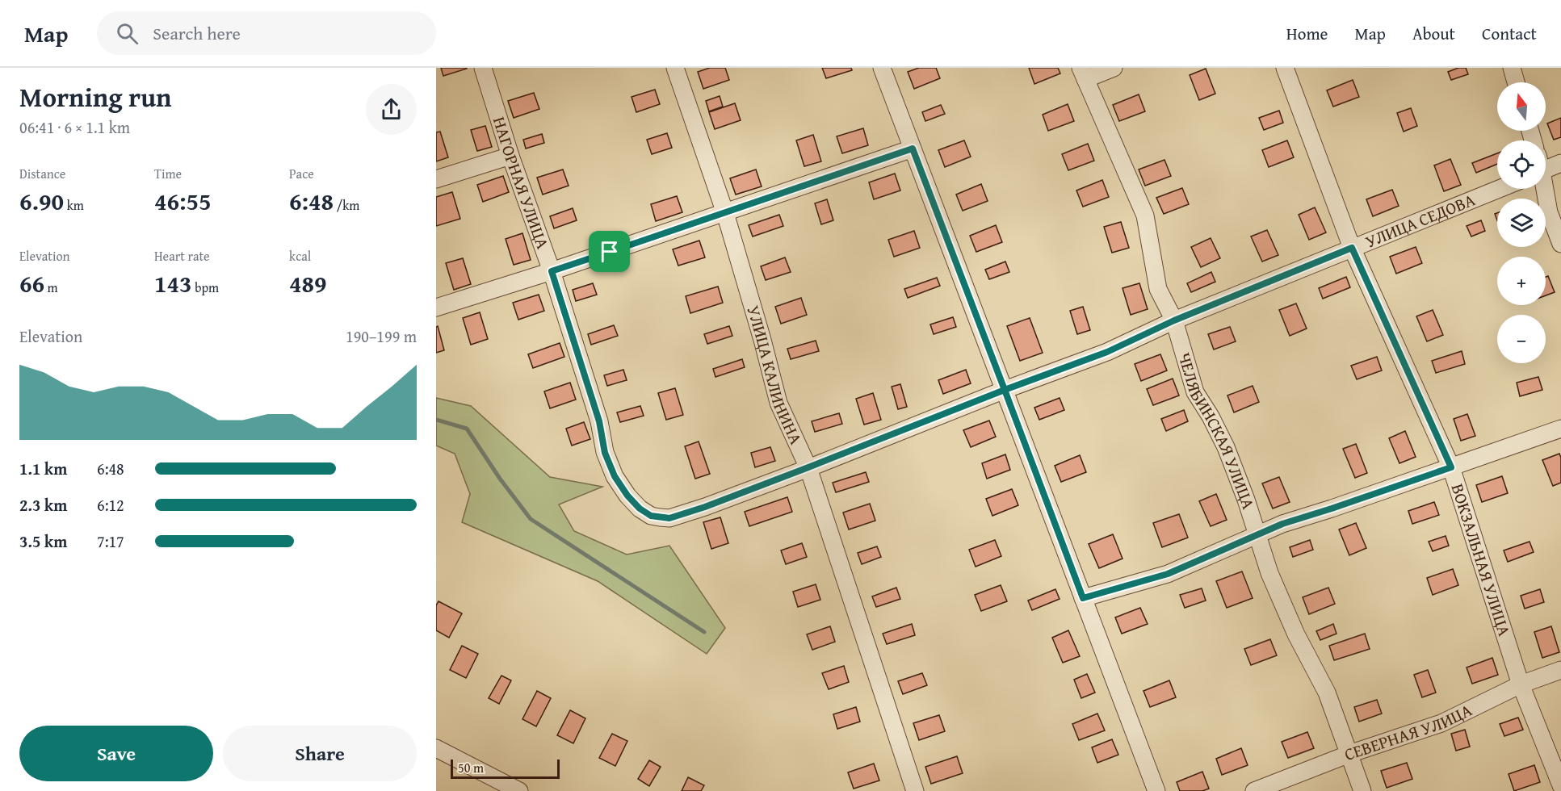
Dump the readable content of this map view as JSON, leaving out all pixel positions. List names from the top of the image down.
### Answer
{
  "streets": {
    "street": [
      "НАГОРНАЯ УЛИЦА",
      "УЛИЦА СЕДОВА",
      "УЛИЦА КАЛИНИНА",
      "ЧЕЛЯБИНСКАЯ УЛИЦА",
      "ВОКЗАЛЬНАЯ УЛИЦА",
      "СЕВЕРНАЯ УЛИЦА"
    ]
  },
  "crossings": [
    ["НАГОРНАЯ УЛИЦА", "УЛИЦА СЕДОВА"],
    ["НАГОРНАЯ УЛИЦА", "УЛИЦА КАЛИНИНА"],
    ["УЛИЦА СЕДОВА", "УЛИЦА КАЛИНИНА"],
    ["УЛИЦА СЕДОВА", "ЧЕЛЯБИНСКАЯ УЛИЦА"],
    ["УЛИЦА СЕДОВА", "ВОКЗАЛЬНАЯ УЛИЦА"],
    ["ЧЕЛЯБИНСКАЯ УЛИЦА", "СЕВЕРНАЯ УЛИЦА"],
    ["ВОКЗАЛЬНАЯ УЛИЦА", "СЕВЕРНАЯ УЛИЦА"]
  ],
  "scale_bar": "50 m",
  "north": "top",
  "page": {
    "header": "Map",
    "search": "Search here",
    "nav": [
      "Home",
      "Map",
      "About",
      "Contact"
    ],
    "heading": ["Morning run", "06:41 · 6 × 1.1 km"],
    "map_buttons": ["+", "−"],
    "stats": [
      ["Distance", "6.90 km"],
      ["Time", "46:55"],
      ["Pace", "6:48 /km"],
      ["Elevation", "66 m"],
      ["Heart rate", "143 bpm"],
      ["kcal", "489"]
    ],
    "chart": ["Elevation", "190–199 m"],
    "list": [
      {
        "name": "1.1 km",
        "note": "6:48"
      },
      {
        "name": "2.3 km",
        "note": "6:12"
      },
      {
        "name": "3.5 km",
        "note": "7:17"
      }
    ],
    "buttons": ["Save", "Share"],
    "scale": "50 m"
  }
}
